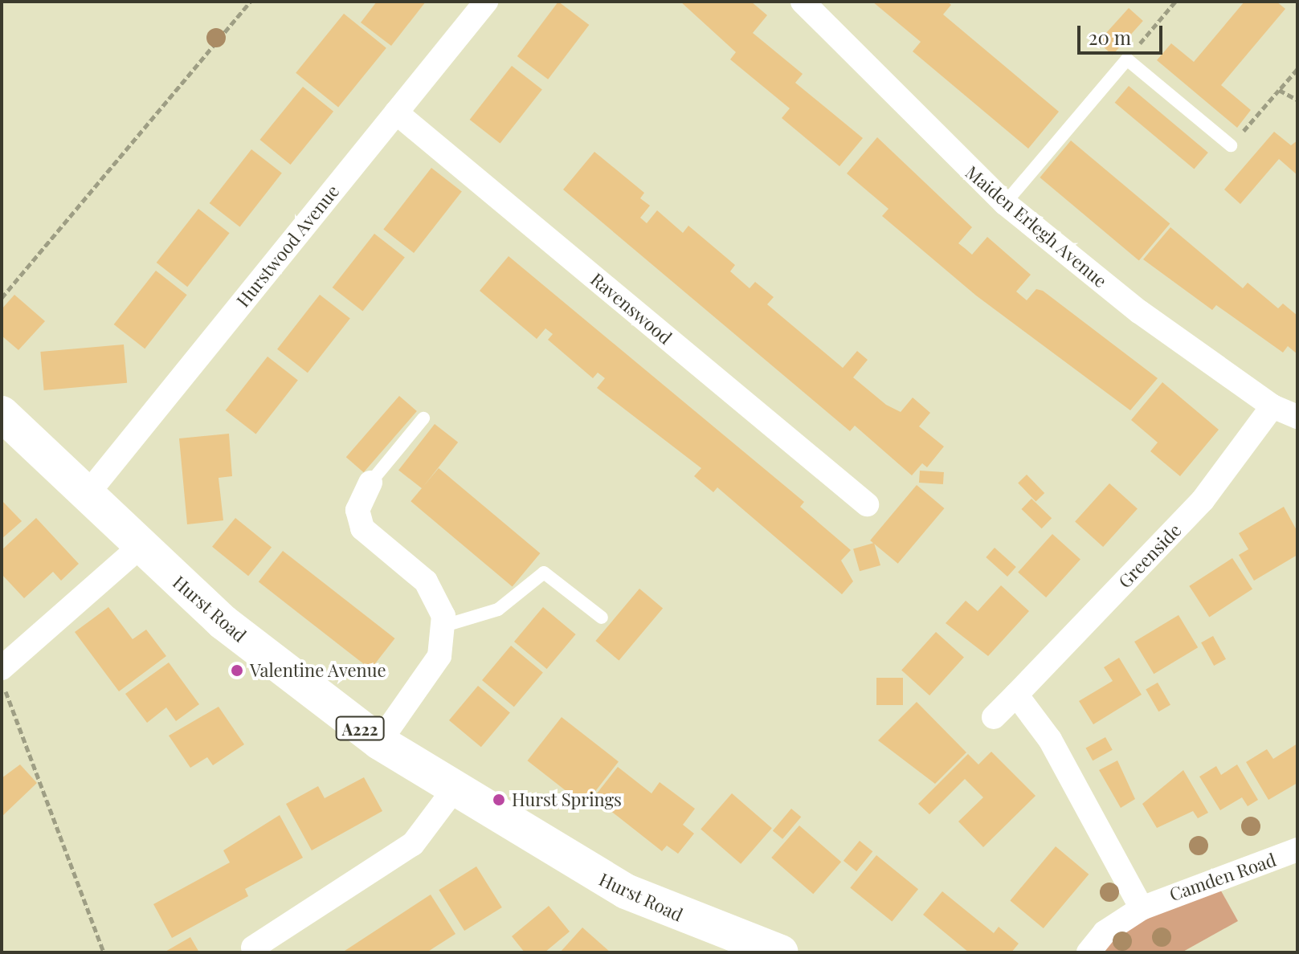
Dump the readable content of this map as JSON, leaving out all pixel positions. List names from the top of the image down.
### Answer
{
  "streets": {
    "main road": ["Hurst Road", "A222"],
    "street": [
      "Maiden Erlegh Avenue",
      "Hurstwood Avenue",
      "Ravenswood",
      "Greenside",
      "Camden Road"
    ]
  },
  "crossings": [
    ["Maiden Erlegh Avenue", "Greenside"],
    ["Hurstwood Avenue", "Ravenswood"],
    ["Hurstwood Avenue", "Hurst Road"]
  ],
  "places": ["Valentine Avenue", "Hurst Springs"],
  "scale_bar": "20 m"
}
